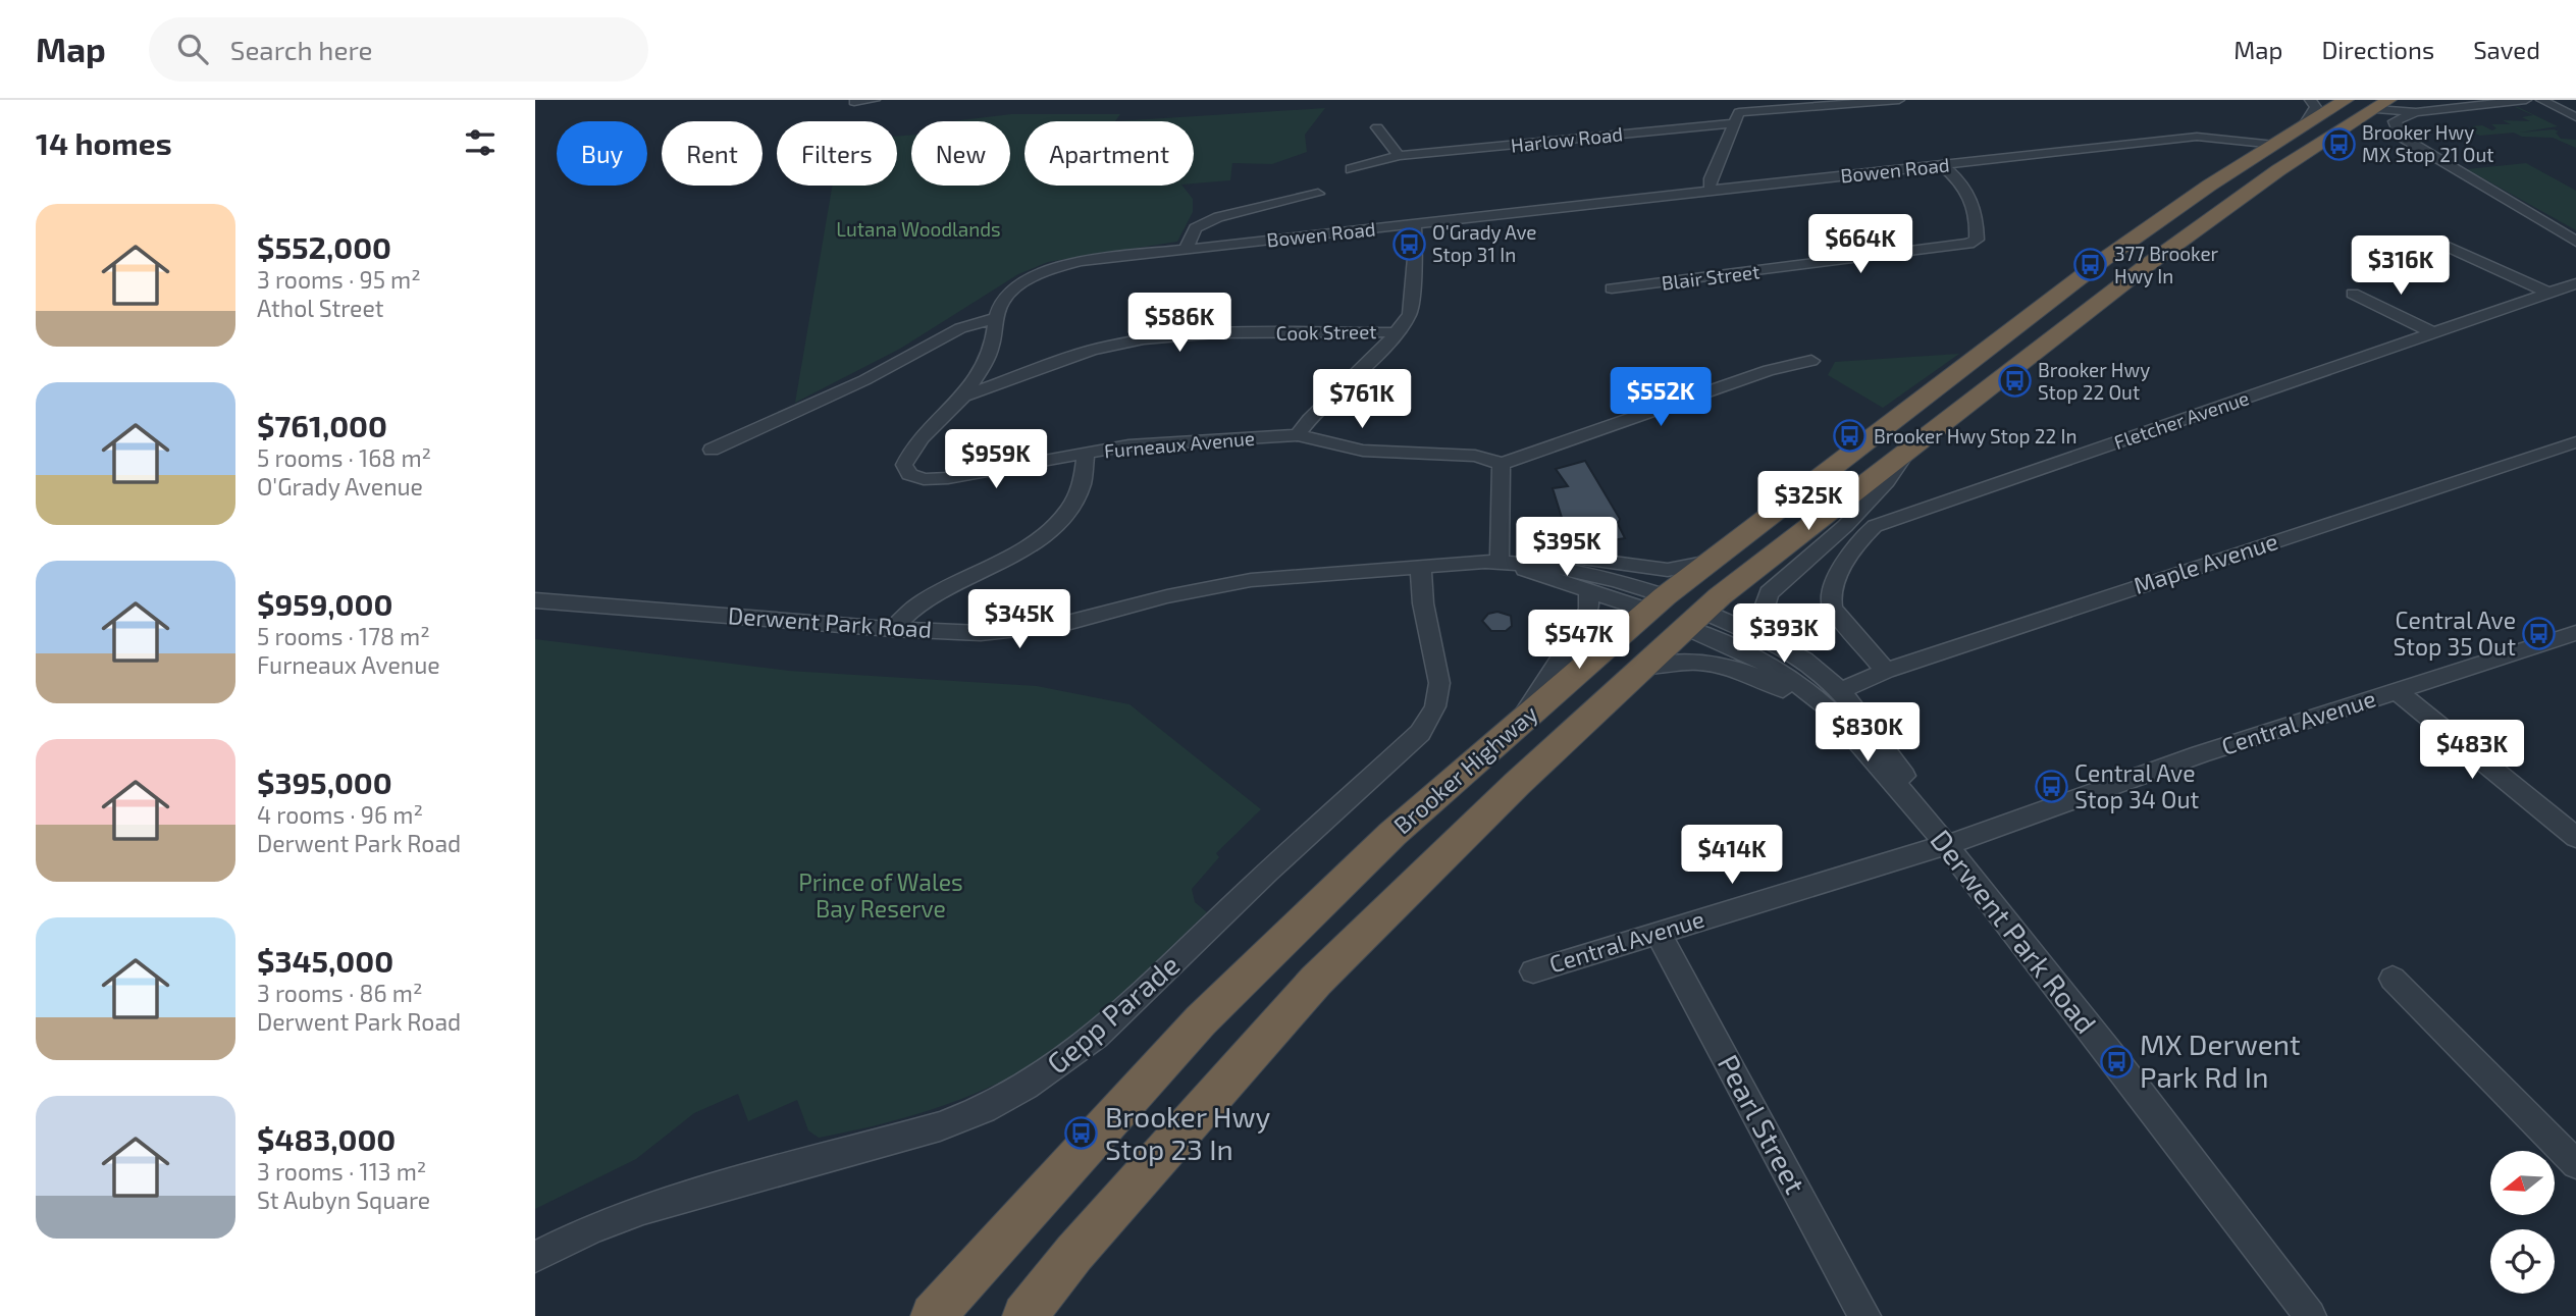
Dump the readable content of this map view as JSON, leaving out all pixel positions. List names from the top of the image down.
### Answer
{
  "streets": {
    "highway": ["Derwent Park Road", "Brooker Highway"],
    "street": [
      "Harlow Road",
      "Bowen Road",
      "Blair Street",
      "Cook Street",
      "Fletcher Avenue",
      "Furneaux Avenue",
      "Maple Avenue",
      "Central Avenue",
      "Gepp Parade",
      "Pearl Street"
    ]
  },
  "crossings": [
    ["Bowen Road", "Blair Street"],
    ["Bowen Road", "Furneaux Avenue"],
    ["Bowen Road", "Brooker Highway"],
    ["Cook Street", "Furneaux Avenue"],
    ["Fletcher Avenue", "Maple Avenue"],
    ["Maple Avenue", "Derwent Park Road"],
    ["Derwent Park Road", "Central Avenue"],
    ["Derwent Park Road", "Brooker Highway"],
    ["Derwent Park Road", "Gepp Parade"],
    ["Central Avenue", "Pearl Street"]
  ],
  "parks": ["Lutana Woodlands", "Prince of Wales Bay Reserve"],
  "places": {
    "bus stop": [
      "Brooker Hwy MX Stop 21 Out",
      "O'Grady Ave Stop 31 In",
      "377 Brooker Hwy In",
      "Brooker Hwy Stop 22 Out",
      "Brooker Hwy Stop 22 In",
      "Central Ave Stop 35 Out",
      "Central Ave Stop 34 Out",
      "MX Derwent Park Rd In",
      "Brooker Hwy Stop 23 In"
    ]
  },
  "north": "left",
  "page": {
    "header": "Map",
    "search": "Search here",
    "nav": ["Map", "Directions", "Saved"],
    "heading": "14 homes",
    "chip": [
      "Buy",
      "Rent",
      "Filters",
      "New",
      "Apartment"
    ],
    "list": [
      {
        "name": "$552,000",
        "note": "3 rooms · 95 m² · Athol Street"
      },
      {
        "name": "$761,000",
        "note": "5 rooms · 168 m² · O'Grady Avenue"
      },
      {
        "name": "$959,000",
        "note": "5 rooms · 178 m² · Furneaux Avenue"
      },
      {
        "name": "$395,000",
        "note": "4 rooms · 96 m² · Derwent Park Road"
      },
      {
        "name": "$345,000",
        "note": "3 rooms · 86 m² · Derwent Park Road"
      },
      {
        "name": "$483,000",
        "note": "3 rooms · 113 m² · St Aubyn Square"
      }
    ],
    "price": [
      "$664K",
      "$316K",
      "$586K",
      "$552K",
      "$761K",
      "$959K",
      "$325K",
      "$395K",
      "$345K",
      "$393K",
      "$547K",
      "$830K",
      "$483K",
      "$414K"
    ]
  }
}
